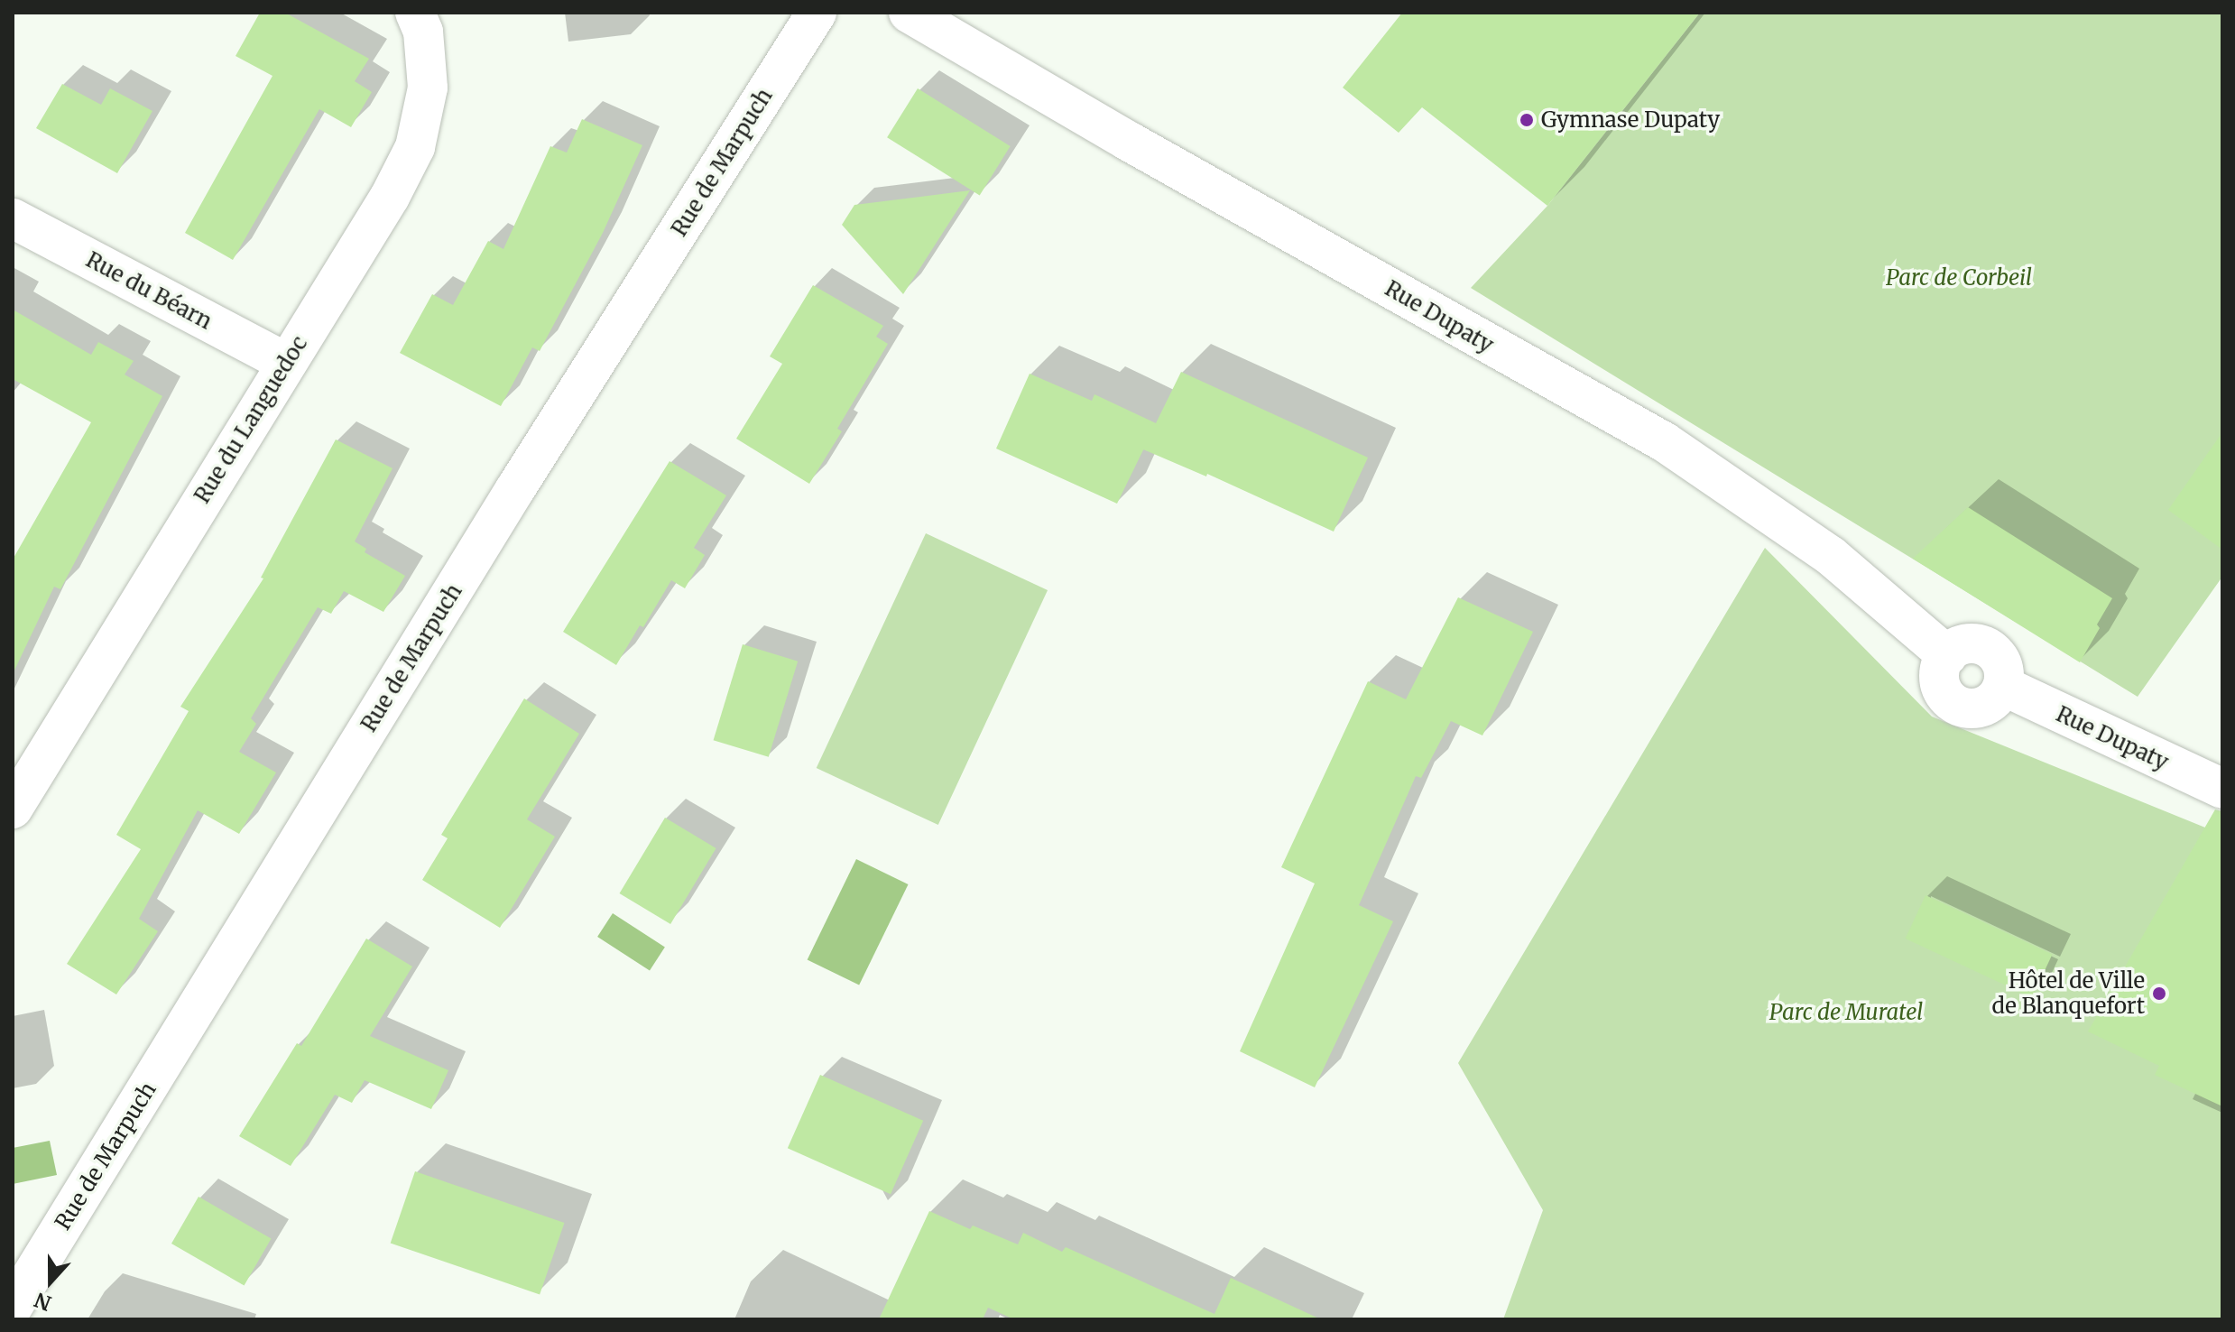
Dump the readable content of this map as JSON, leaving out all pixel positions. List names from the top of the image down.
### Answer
{
  "streets": {
    "street": [
      "Rue de Marpuch",
      "Rue du Béarn",
      "Rue Dupaty",
      "Rue du Languedoc"
    ]
  },
  "crossings": [
    ["Rue du Béarn", "Rue du Languedoc"]
  ],
  "parks": ["Parc de Corbeil", "Parc de Muratel"],
  "places": ["Gymnase Dupaty", "Hôtel de Ville de Blanquefort"],
  "north": "bottom"
}
